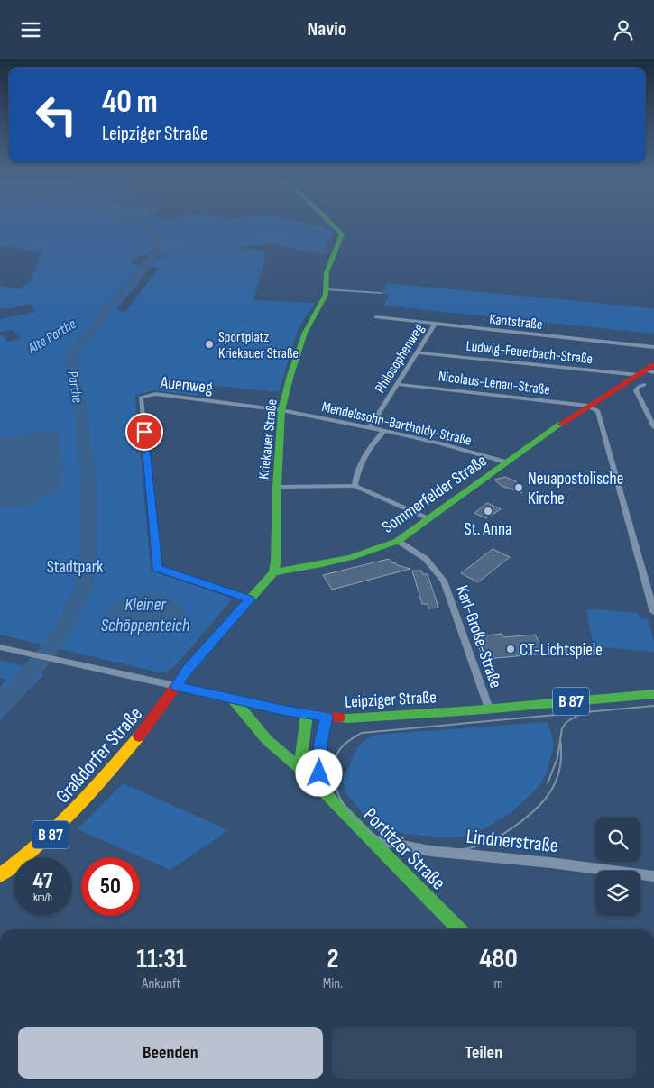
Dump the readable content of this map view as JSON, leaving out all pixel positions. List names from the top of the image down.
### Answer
{
  "streets": {
    "main road": [
      "Kriekauer Straße",
      "Sommerfelder Straße",
      "Leipziger Straße",
      "B 87",
      "Graßdorfer Straße",
      "Portitzer Straße"
    ],
    "street": [
      "Kantstraße",
      "Ludwig-Feuerbach-Straße",
      "Philosophenweg",
      "Nicolaus-Lenau-Straße",
      "Auenweg",
      "Mendelssohn-Bartholdy-Straße",
      "Karl-Große-Straße",
      "Lindnerstraße"
    ]
  },
  "crossings": [
    ["Kantstraße", "Philosophenweg"],
    ["Ludwig-Feuerbach-Straße", "Philosophenweg"],
    ["Ludwig-Feuerbach-Straße", "Sommerfelder Straße"],
    ["Philosophenweg", "Nicolaus-Lenau-Straße"],
    ["Philosophenweg", "Mendelssohn-Bartholdy-Straße"],
    ["Nicolaus-Lenau-Straße", "Sommerfelder Straße"],
    ["Auenweg", "Mendelssohn-Bartholdy-Straße"],
    ["Auenweg", "Kriekauer Straße"],
    ["Mendelssohn-Bartholdy-Straße", "Kriekauer Straße"],
    ["Mendelssohn-Bartholdy-Straße", "Sommerfelder Straße"],
    ["Kriekauer Straße", "Sommerfelder Straße"],
    ["Sommerfelder Straße", "Karl-Große-Straße"],
    ["Karl-Große-Straße", "Leipziger Straße"],
    ["Leipziger Straße", "Graßdorfer Straße"],
    ["Leipziger Straße", "Portitzer Straße"],
    ["Lindnerstraße", "Portitzer Straße"]
  ],
  "water": ["Alte Parthe", "Parthe", "Kleiner Schöppenteich"],
  "parks": ["Stadtpark"],
  "places": [
    "Sportplatz Kriekauer Straße",
    "Neuapostolische Kirche",
    "St. Anna",
    "CT-Lichtspiele"
  ],
  "page": {
    "header": "Navio",
    "turn": ["40 m", "Leipziger Straße"],
    "speed": "47 km/h",
    "limit": "50",
    "eta": [
      "11:31",
      "Ankunft",
      "2",
      "Min.",
      "480",
      "m"
    ],
    "buttons": ["Beenden", "Teilen"]
  }
}
